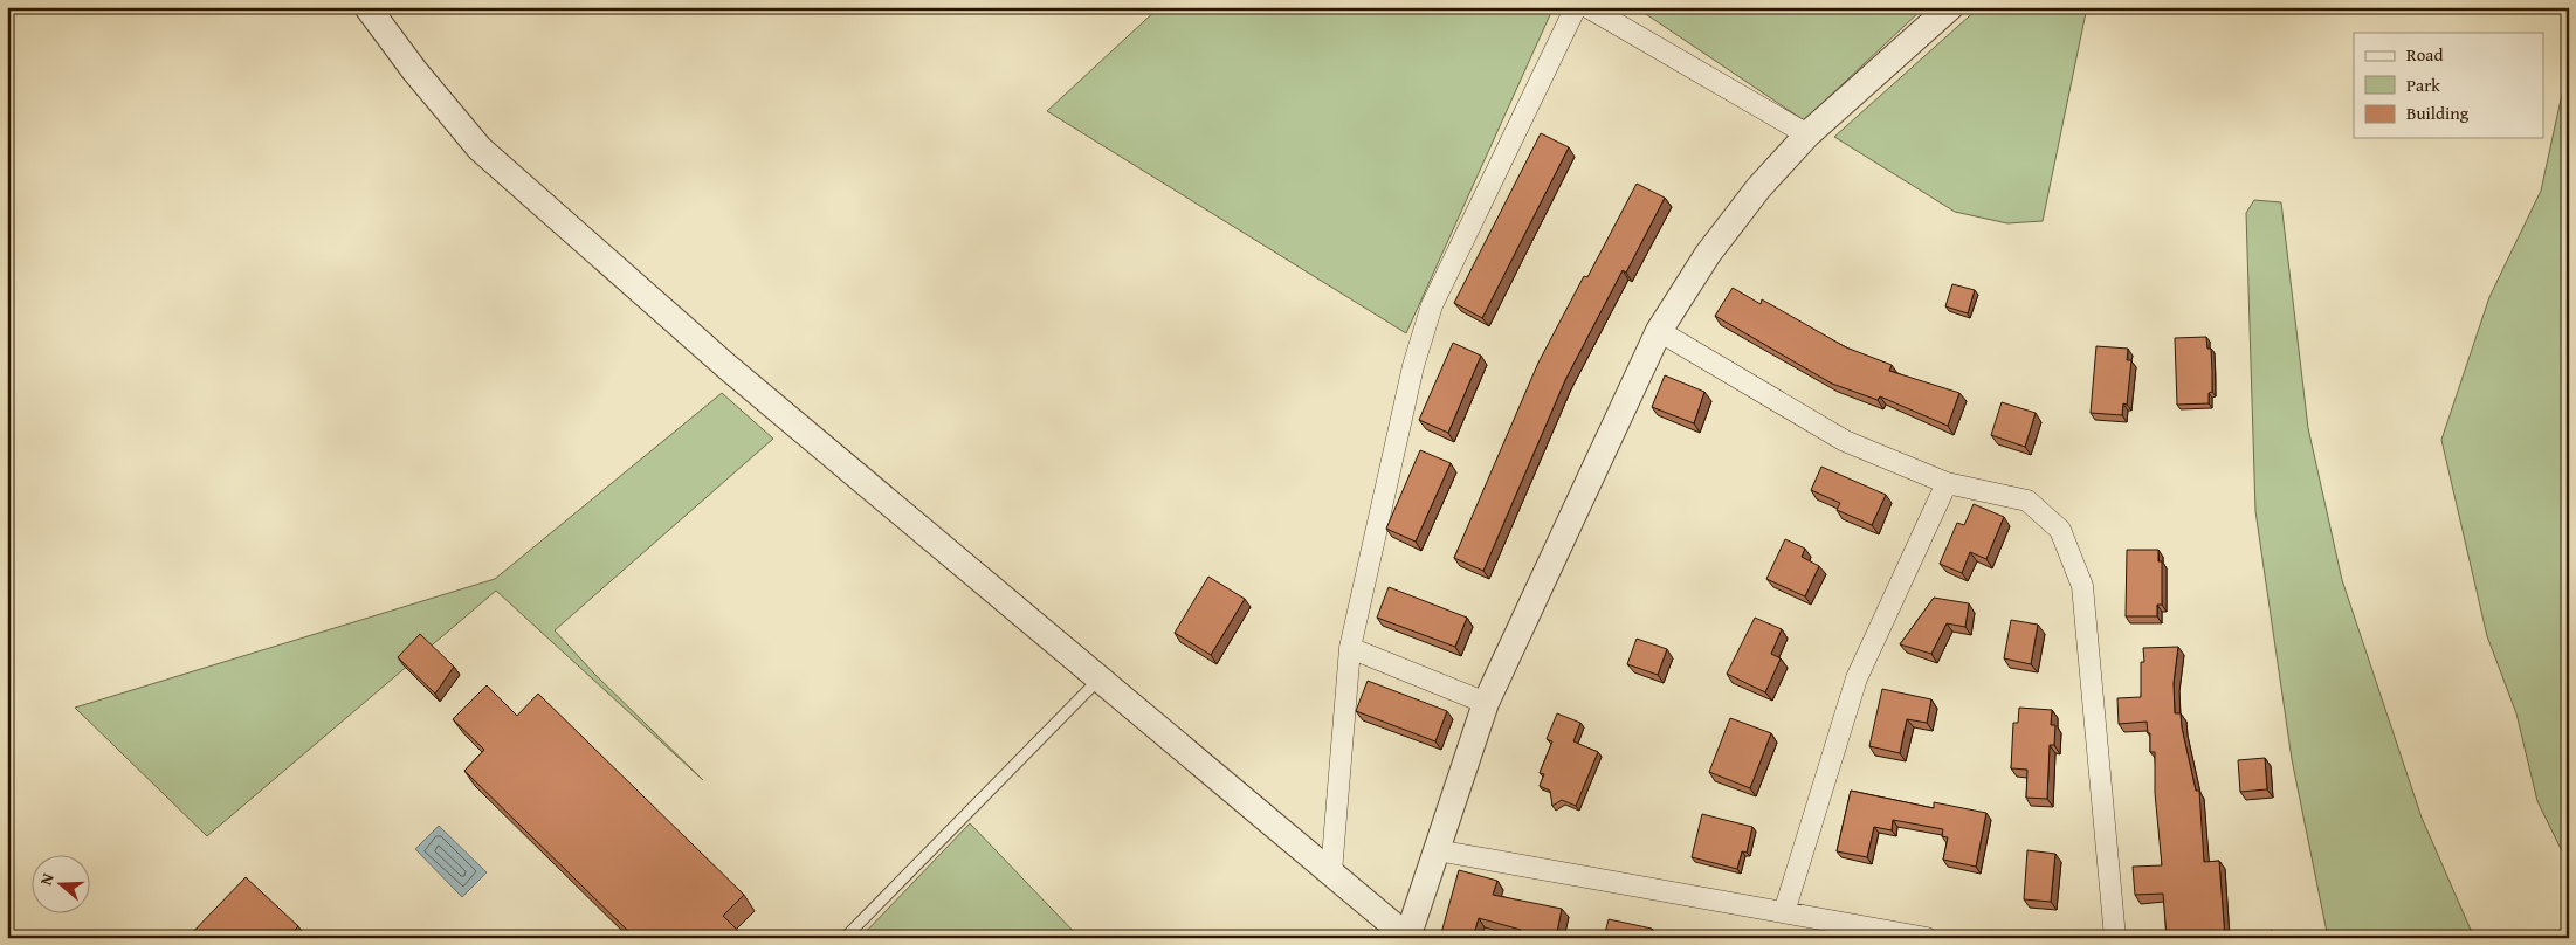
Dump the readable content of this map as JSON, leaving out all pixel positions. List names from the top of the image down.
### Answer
{
  "legend": ["Road", "Park", "Building"],
  "north": "left"
}
